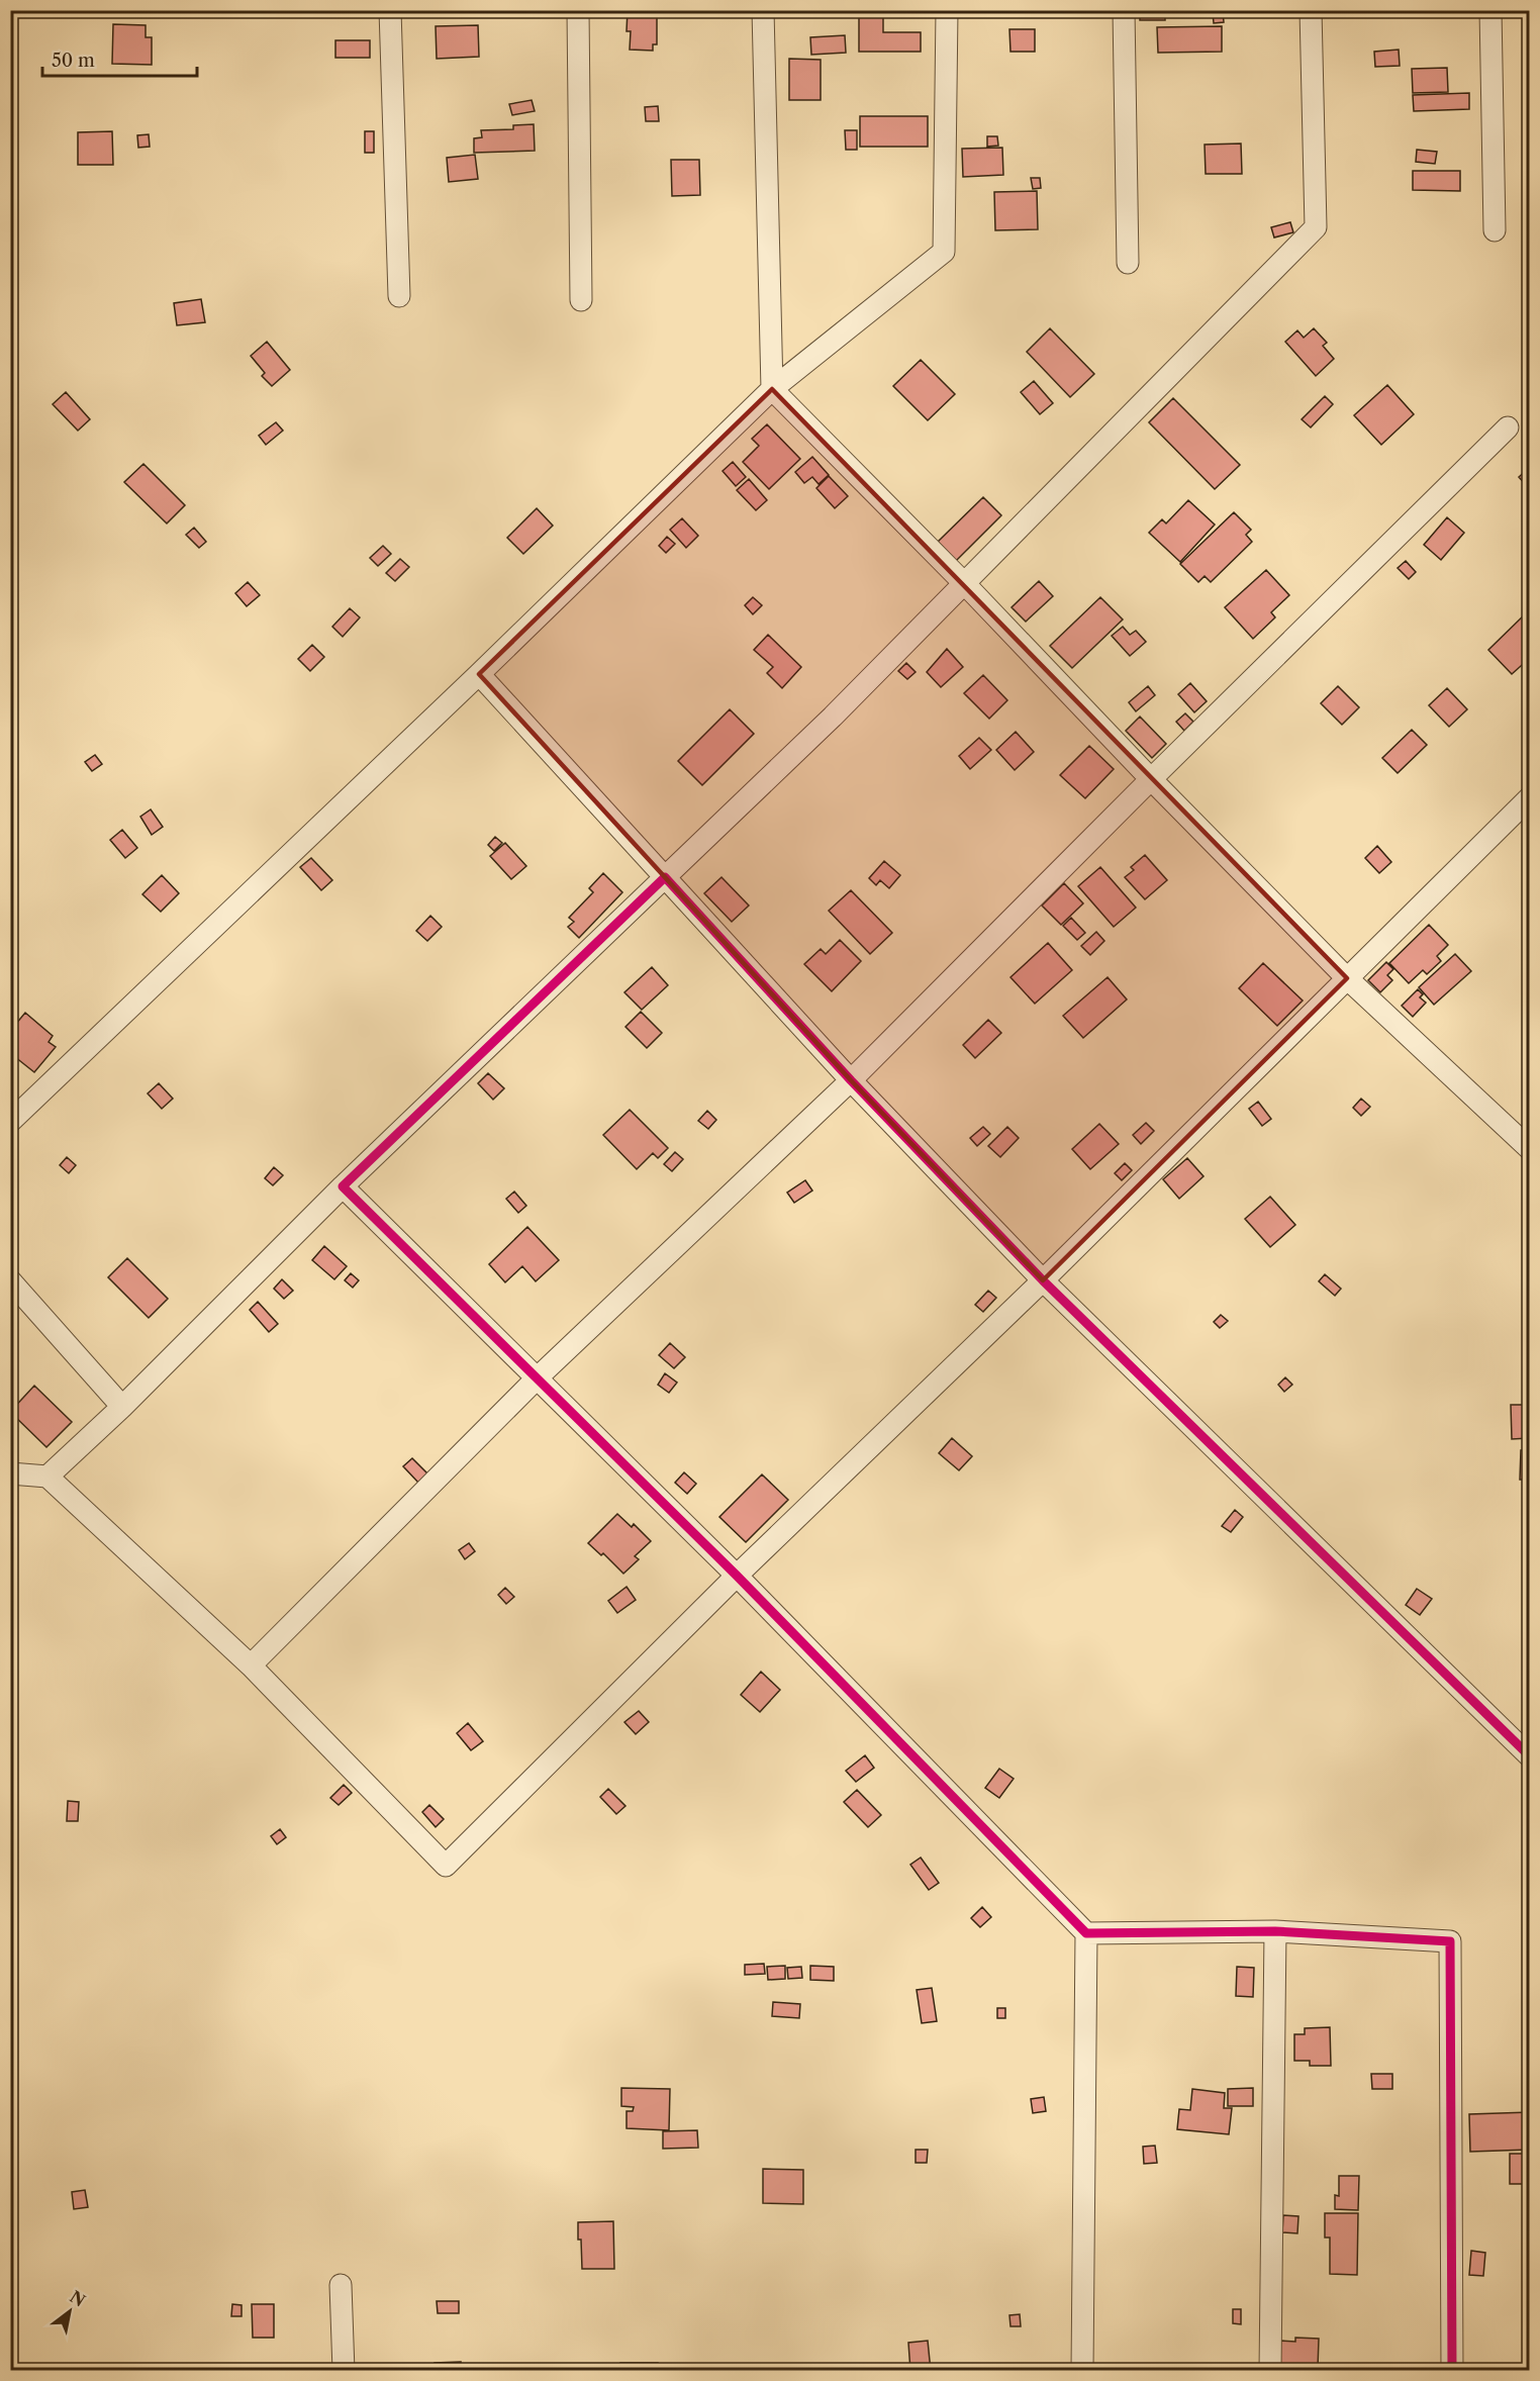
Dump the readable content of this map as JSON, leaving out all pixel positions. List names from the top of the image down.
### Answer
{
  "scale_bar": "50 m",
  "north": "top right"
}
